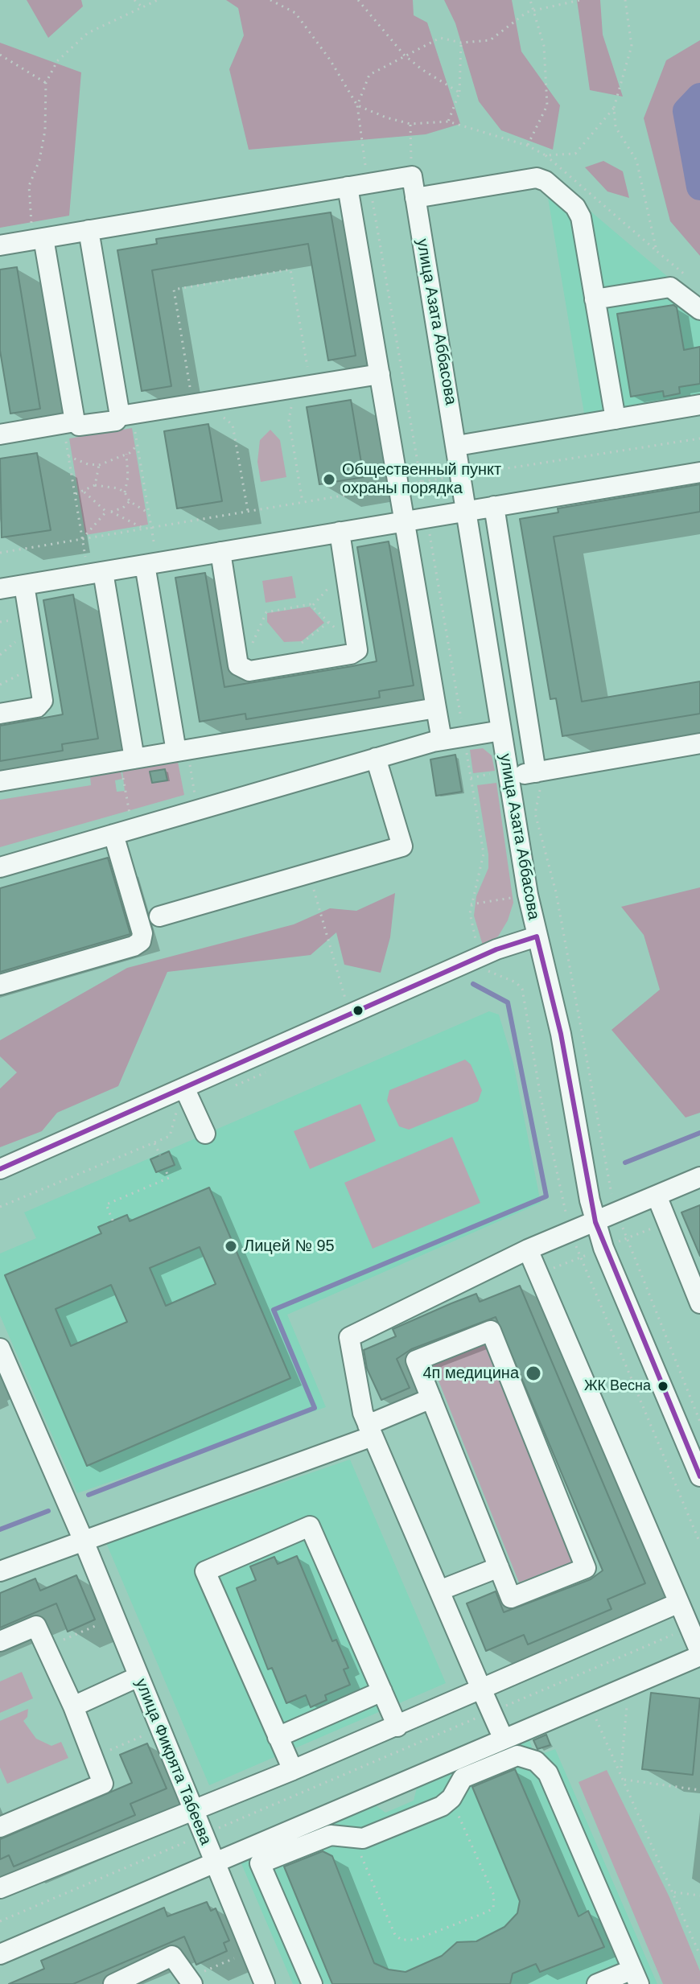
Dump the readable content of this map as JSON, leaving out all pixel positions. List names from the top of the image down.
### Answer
{
  "streets": {
    "street": ["улица Азата Аббасова", "улица Фикрята Табеева"]
  },
  "places": [
    "Общественный пункт охраны порядка",
    "Лицей № 95",
    "4п медицина",
    "ЖК Весна"
  ]
}
